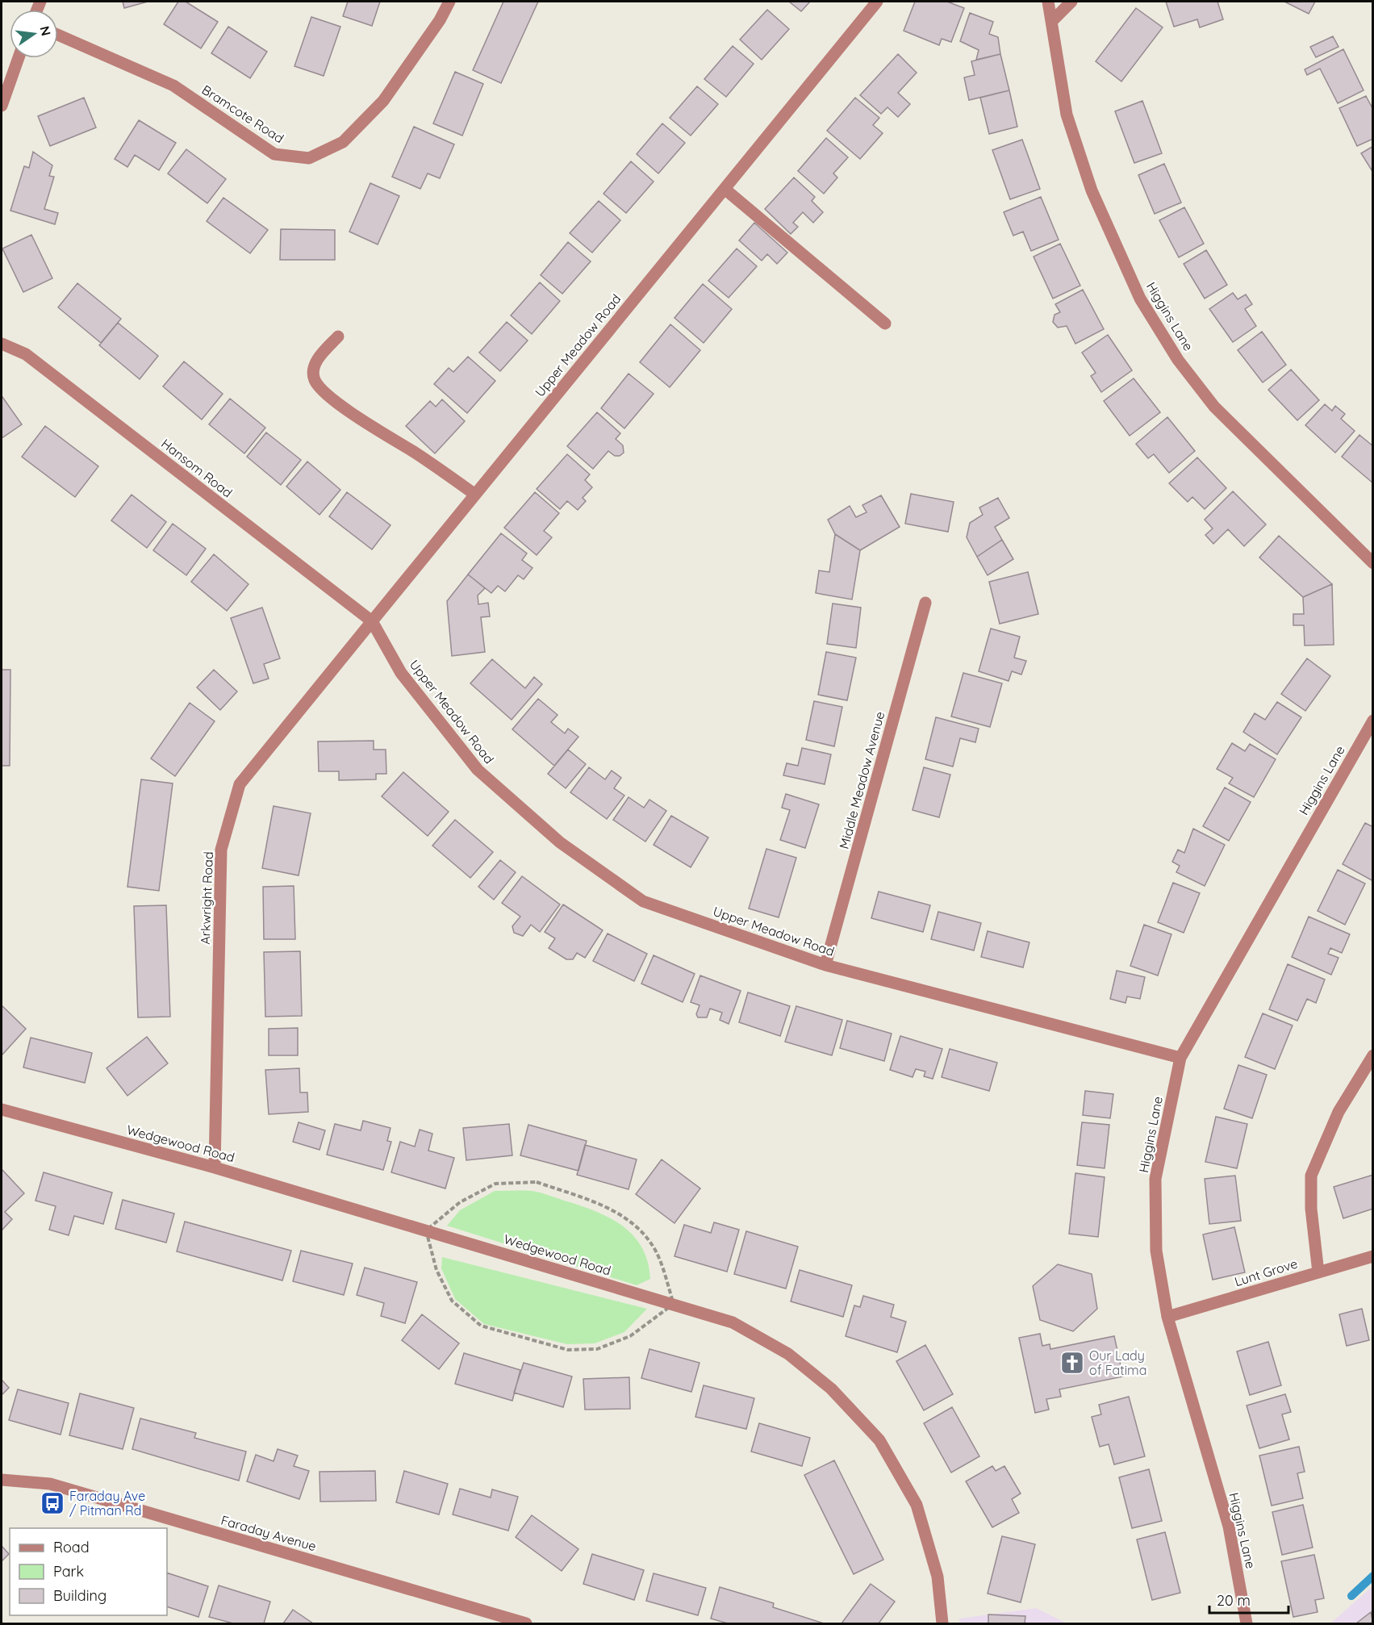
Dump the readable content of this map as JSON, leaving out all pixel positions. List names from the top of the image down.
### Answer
{
  "streets": {
    "street": [
      "Bramcote Road",
      "Higgins Lane",
      "Upper Meadow Road",
      "Hansom Road",
      "Middle Meadow Avenue",
      "Arkwright Road",
      "Wedgewood Road",
      "Lunt Grove",
      "Faraday Avenue"
    ]
  },
  "crossings": [
    ["Higgins Lane", "Upper Meadow Road"],
    ["Higgins Lane", "Lunt Grove"],
    ["Upper Meadow Road", "Hansom Road"],
    ["Upper Meadow Road", "Middle Meadow Avenue"],
    ["Upper Meadow Road", "Arkwright Road"],
    ["Hansom Road", "Arkwright Road"],
    ["Arkwright Road", "Wedgewood Road"]
  ],
  "places": {
    "church": ["Our Lady of Fatima"],
    "bus stop": ["Faraday Ave / Pitman Rd"]
  },
  "legend": ["Road", "Park", "Building"],
  "scale_bar": "20 m",
  "north": "right"
}
